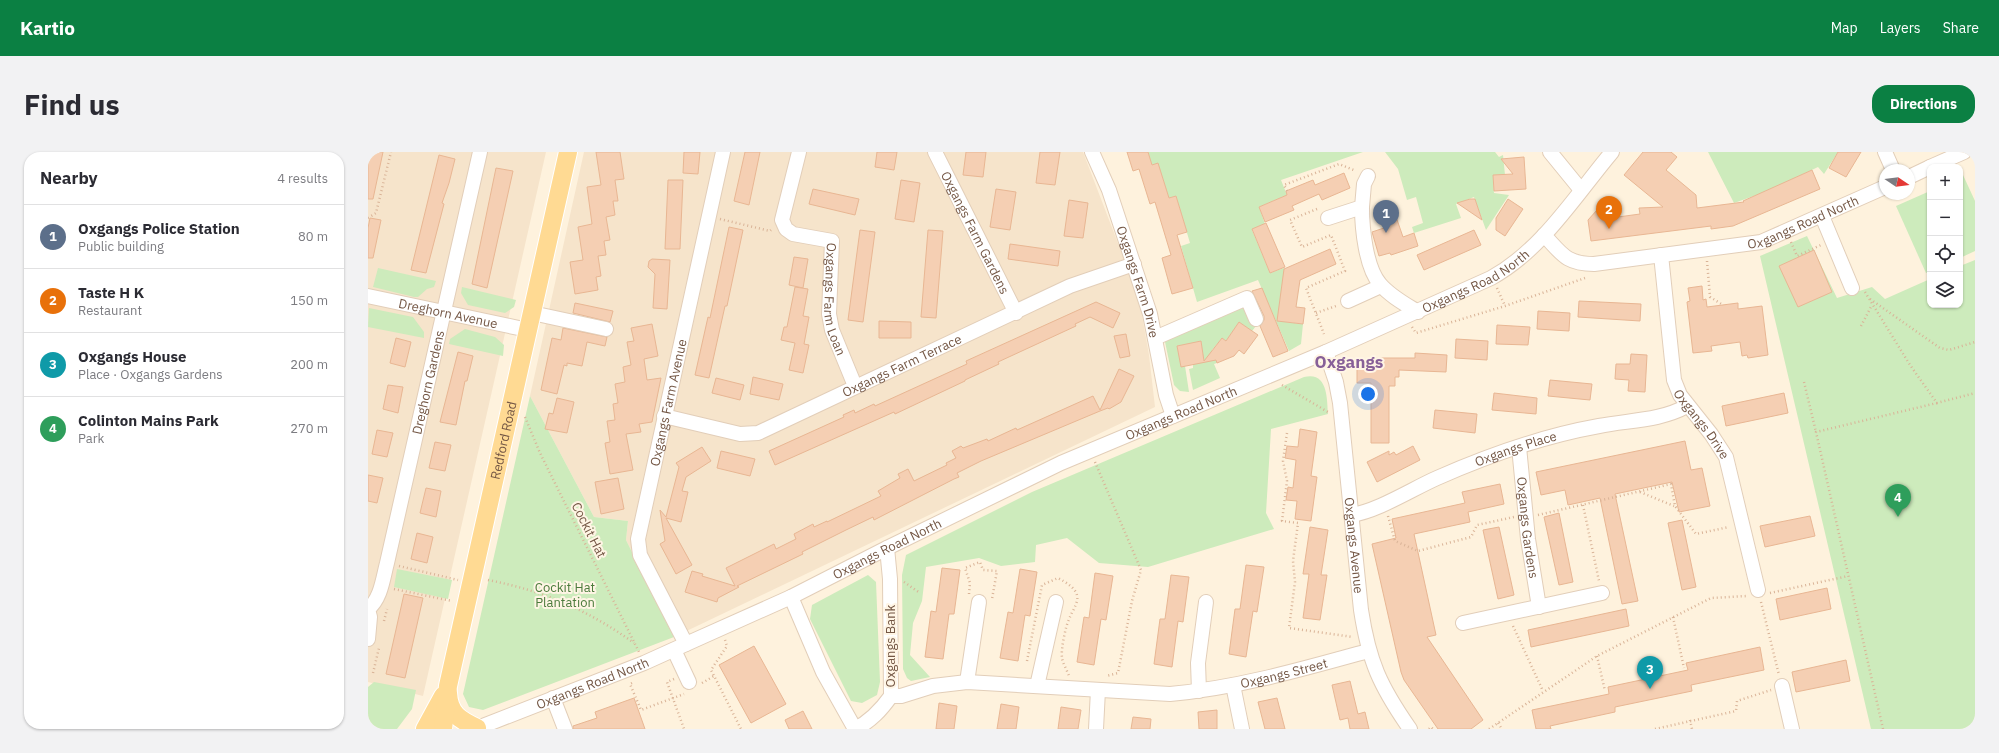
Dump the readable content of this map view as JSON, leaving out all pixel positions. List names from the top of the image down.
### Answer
{
  "streets": {
    "main road": ["Redford Road"],
    "street": [
      "Oxgangs Road North",
      "Oxgangs Farm Gardens",
      "Oxgangs Farm Drive",
      "Oxgangs Farm Loan",
      "Dreghorn Avenue",
      "Oxgangs Farm Terrace",
      "Dreghorn Gardens",
      "Oxgangs Farm Avenue",
      "Oxgangs Drive",
      "Oxgangs Place",
      "Oxgangs Gardens",
      "Oxgangs Avenue",
      "Oxgangs Bank",
      "Oxgangs Street"
    ],
    "path": ["Cockit Hat"]
  },
  "crossings": [
    ["Oxgangs Road North", "Oxgangs Farm Drive"],
    ["Oxgangs Road North", "Oxgangs Farm Avenue"],
    ["Oxgangs Road North", "Oxgangs Drive"],
    ["Oxgangs Road North", "Cockit Hat"],
    ["Oxgangs Road North", "Oxgangs Avenue"],
    ["Oxgangs Road North", "Oxgangs Bank"],
    ["Oxgangs Farm Gardens", "Oxgangs Farm Terrace"],
    ["Oxgangs Farm Drive", "Oxgangs Farm Terrace"],
    ["Oxgangs Farm Loan", "Oxgangs Farm Terrace"],
    ["Dreghorn Avenue", "Dreghorn Gardens"],
    ["Dreghorn Avenue", "Redford Road"],
    ["Oxgangs Farm Terrace", "Oxgangs Farm Avenue"],
    ["Oxgangs Drive", "Oxgangs Place"],
    ["Redford Road", "Cockit Hat"],
    ["Oxgangs Place", "Oxgangs Gardens"],
    ["Oxgangs Place", "Oxgangs Avenue"],
    ["Oxgangs Avenue", "Oxgangs Street"],
    ["Oxgangs Bank", "Oxgangs Street"]
  ],
  "districts": ["Oxgangs"],
  "parks": ["Cockit Hat Plantation"],
  "north": "right",
  "page": {
    "header": "Kartio",
    "nav": ["Map", "Layers", "Share"],
    "buttons": "Directions",
    "title": "Find us",
    "heading": ["Nearby", "4 results"],
    "map_buttons": ["+", "−"],
    "pins": [
      "2",
      "1",
      "4",
      "3"
    ],
    "list": [
      {
        "mark": "1",
        "name": "Oxgangs Police Station",
        "note": "Public building",
        "value": "80 m"
      },
      {
        "mark": "2",
        "name": "Taste H K",
        "note": "Restaurant",
        "value": "150 m"
      },
      {
        "mark": "3",
        "name": "Oxgangs House",
        "note": "Place · Oxgangs Gardens",
        "value": "200 m"
      },
      {
        "mark": "4",
        "name": "Colinton Mains Park",
        "note": "Park",
        "value": "270 m"
      }
    ]
  }
}
